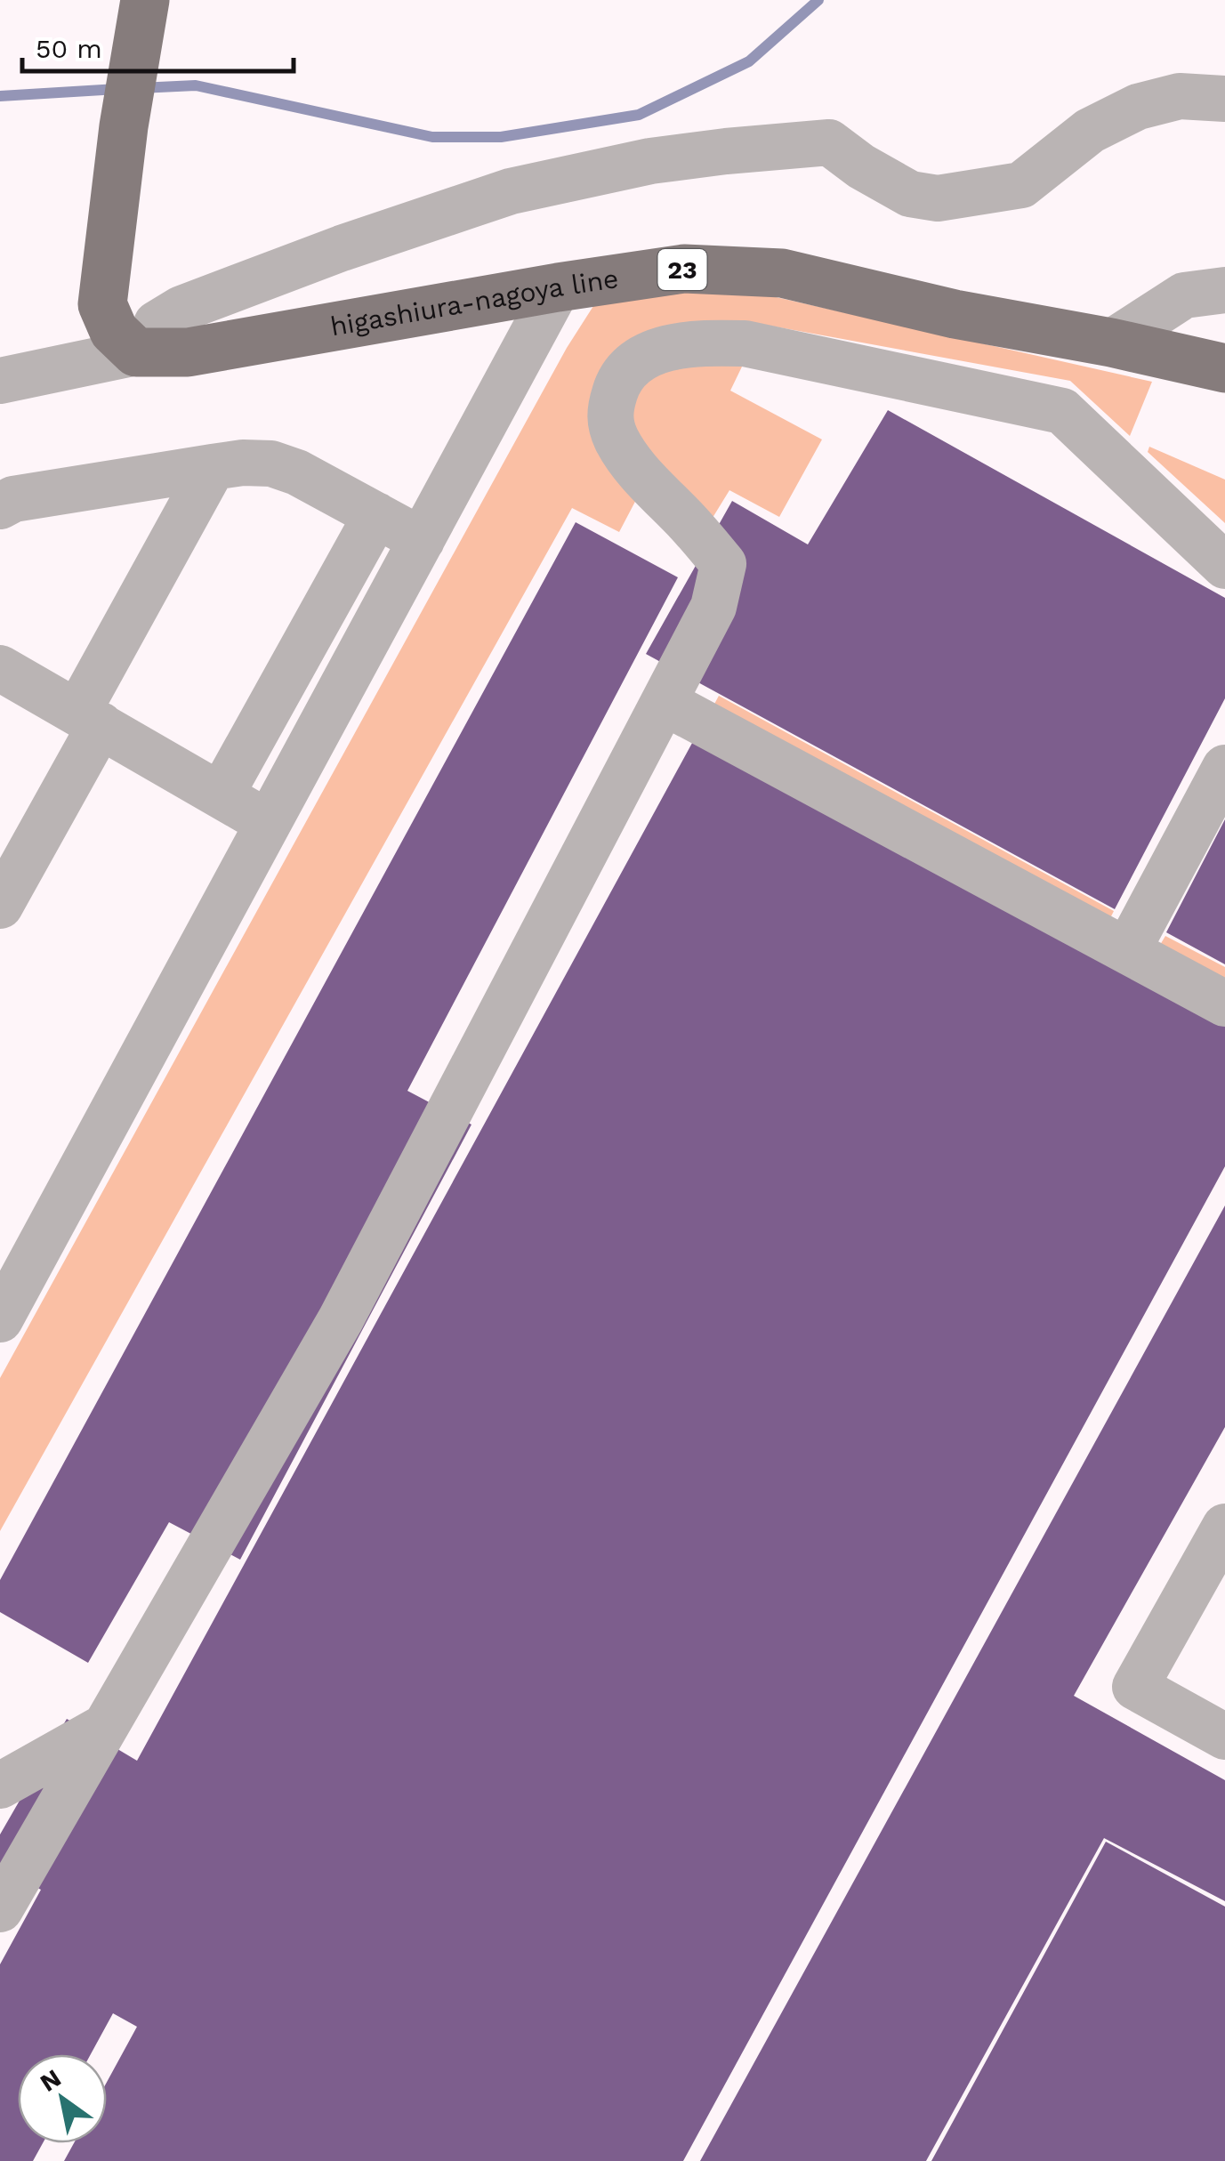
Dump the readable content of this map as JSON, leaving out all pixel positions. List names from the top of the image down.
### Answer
{
  "streets": {
    "main road": ["23", "higashiura-nagoya line"]
  },
  "scale_bar": "50 m",
  "north": "top left"
}
